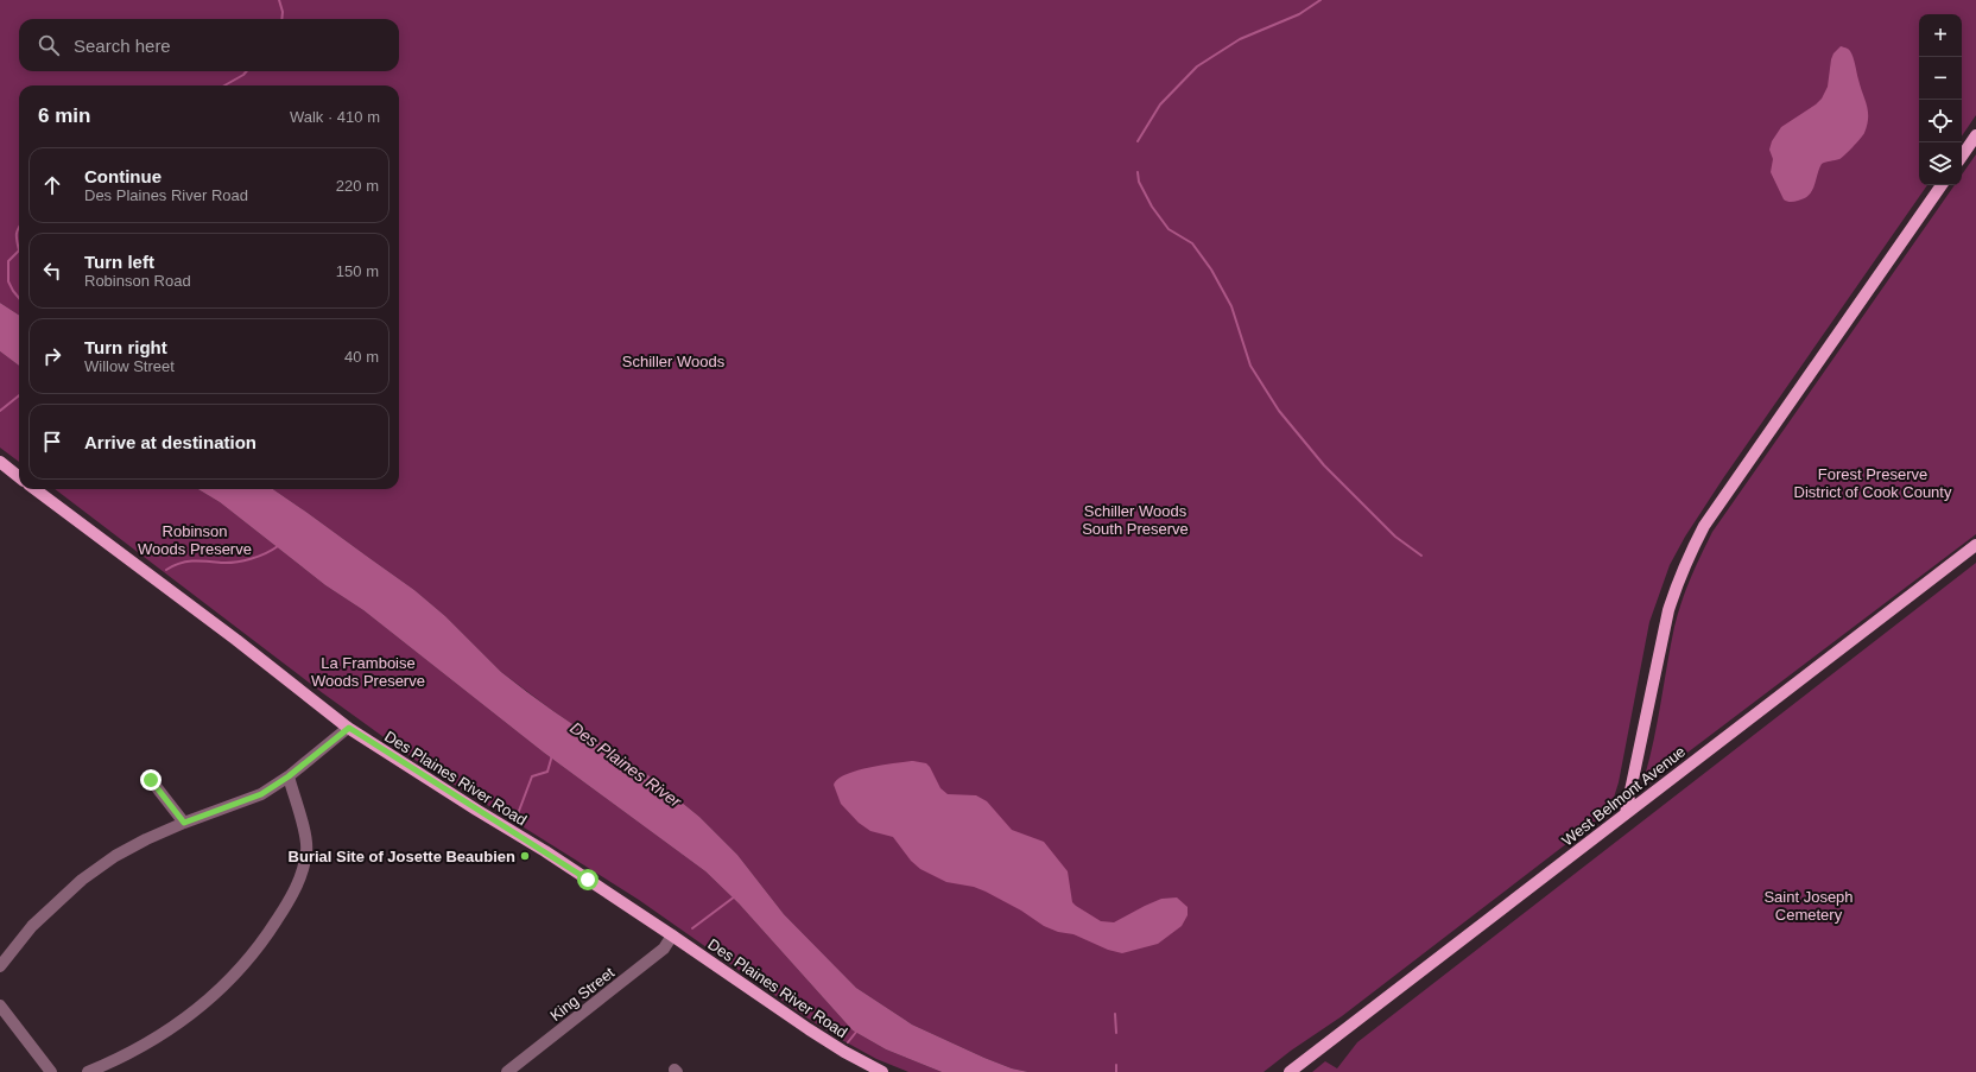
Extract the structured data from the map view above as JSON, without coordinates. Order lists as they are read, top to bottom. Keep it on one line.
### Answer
{"streets":{"main road":["Des Plaines River Road","West Belmont Avenue"],"street":["King Street"]},"crossings":[["Des Plaines River Road","King Street"]],"water":["Des Plaines River"],"parks":["Schiller Woods","Forest Preserve District of Cook County","Schiller Woods South Preserve","Robinson Woods Preserve","La Framboise Woods Preserve","Saint Joseph Cemetery"],"places":["Burial Site of Josette Beaubien"],"page":{"map_buttons":["+","−"],"search":"Search here","heading":["6 min","Walk · 410 m"],"list":[["Continue","Des Plaines River Road","220 m"],["Turn left","Robinson Road","150 m"],["Turn right","Willow Street","40 m"],"Arrive at destination"]}}
